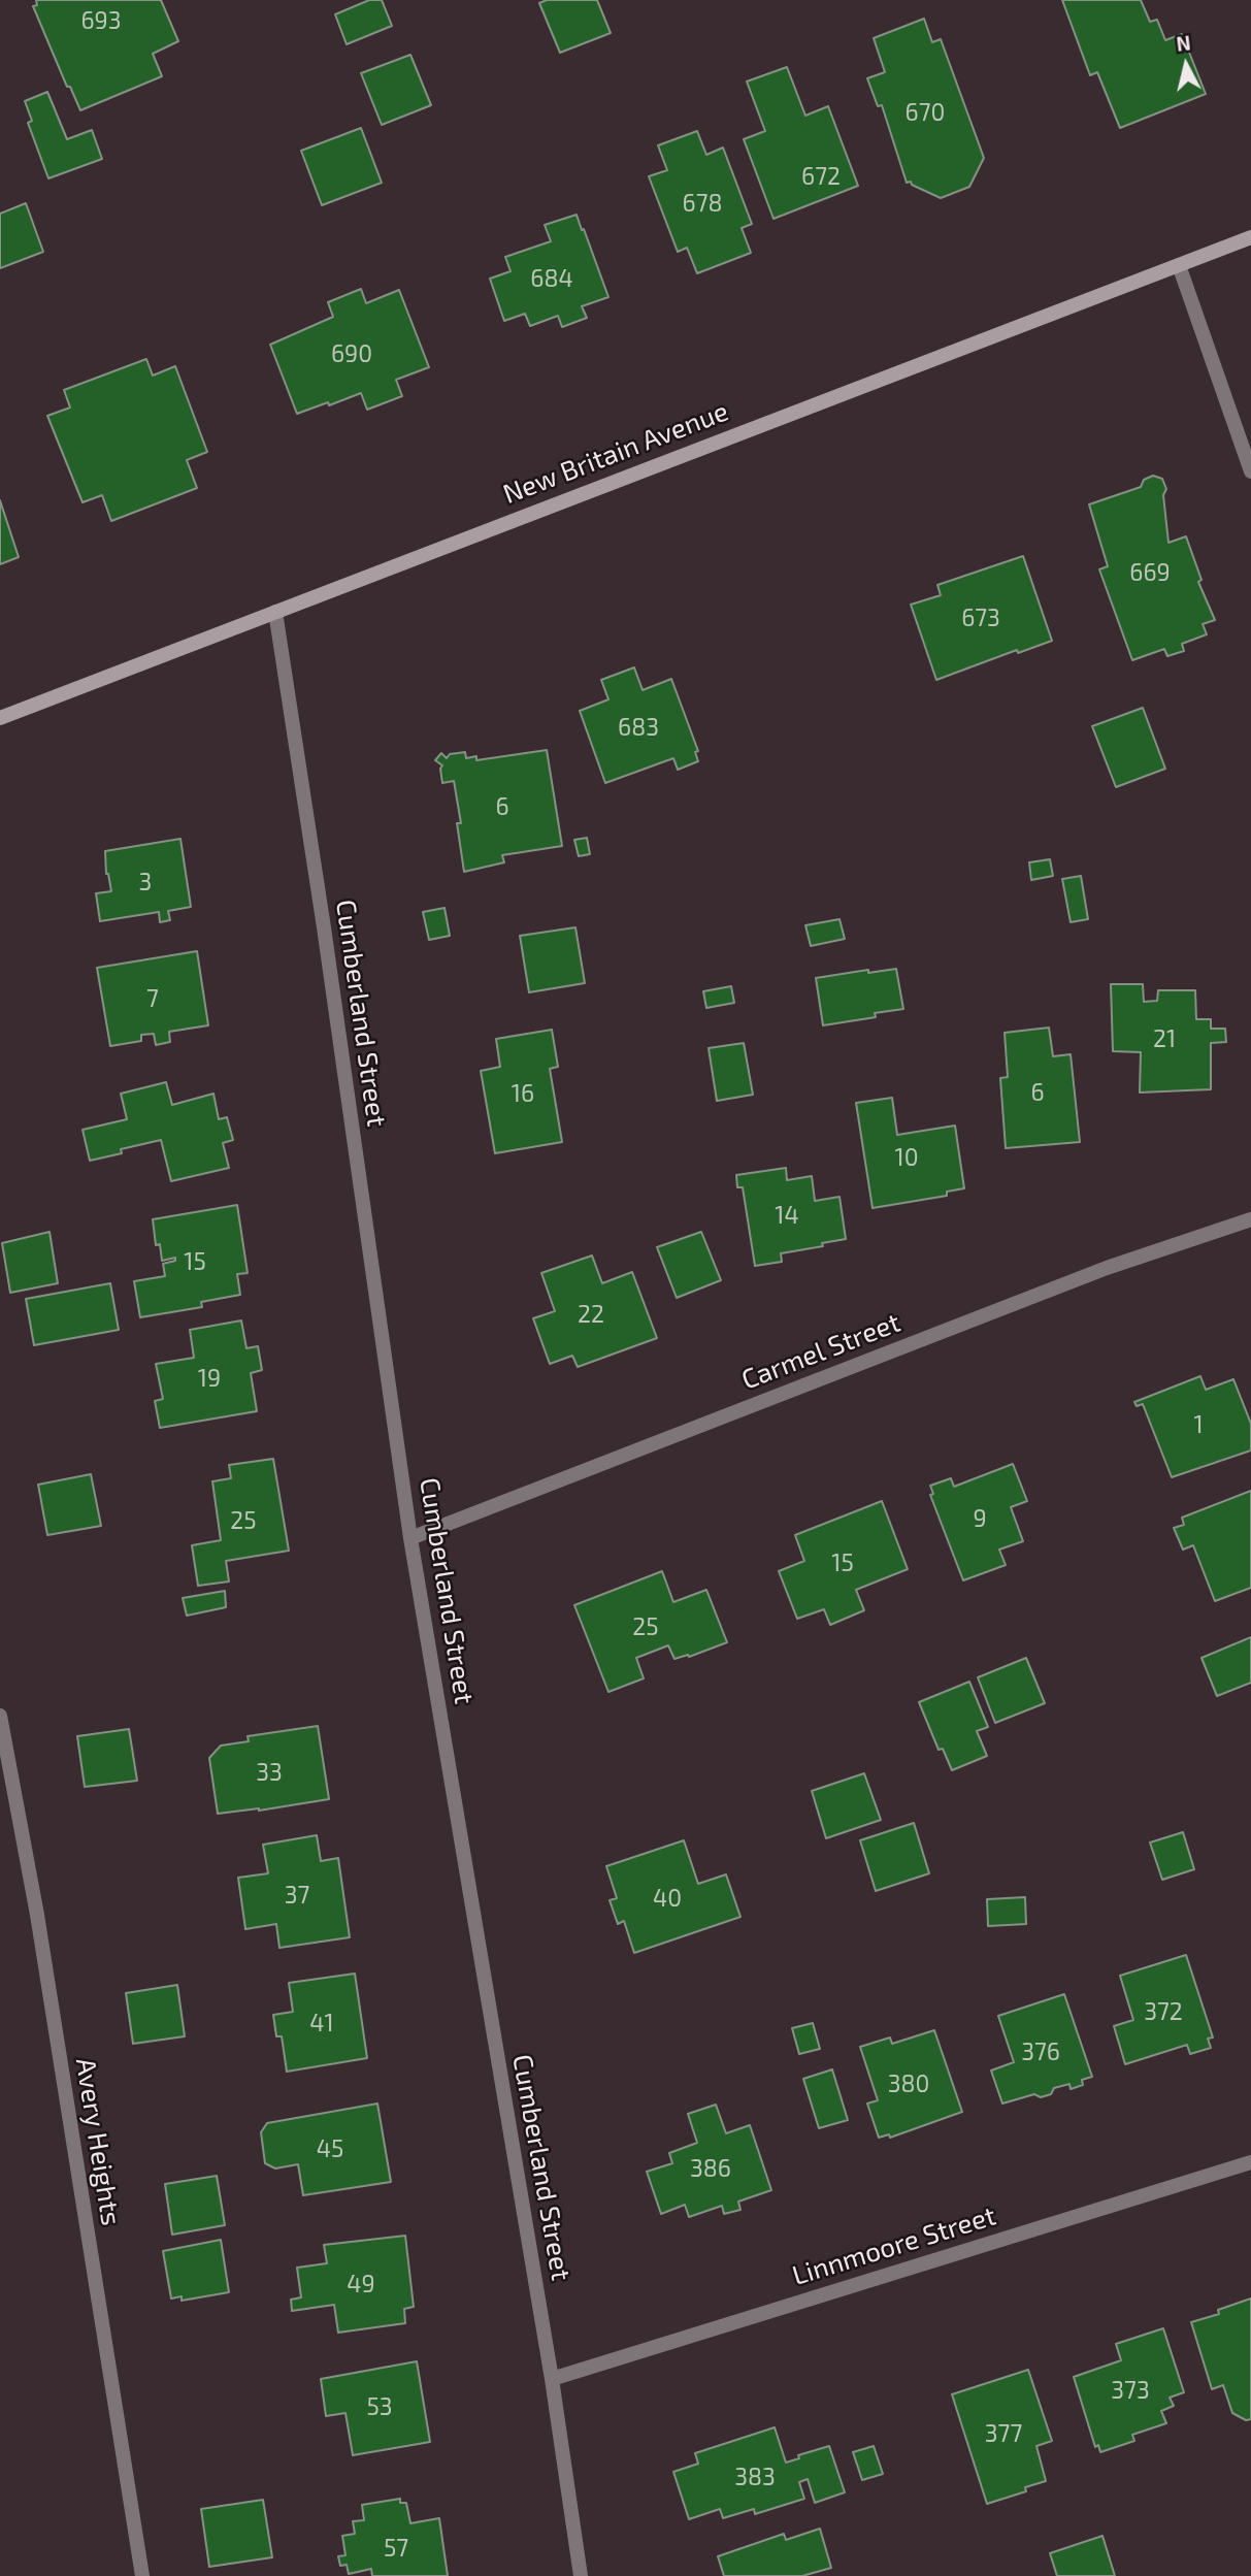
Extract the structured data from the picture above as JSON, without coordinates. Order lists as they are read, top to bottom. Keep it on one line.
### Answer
{"streets":{"main road":["New Britain Avenue"],"street":["Cumberland Street","Carmel Street","Avery Heights","Linnmoore Street"]},"crossings":[["New Britain Avenue","Cumberland Street"],["Cumberland Street","Carmel Street"],["Cumberland Street","Linnmoore Street"]],"house_numbers":["693","670","672","678","684","690","669","673","683","6","3","7","21","6","16","10","14","15","22","19","1","9","25","15","25","33","37","40","372","41","376","380","45","386","49","373","53","377","383","57"],"north":"top"}
